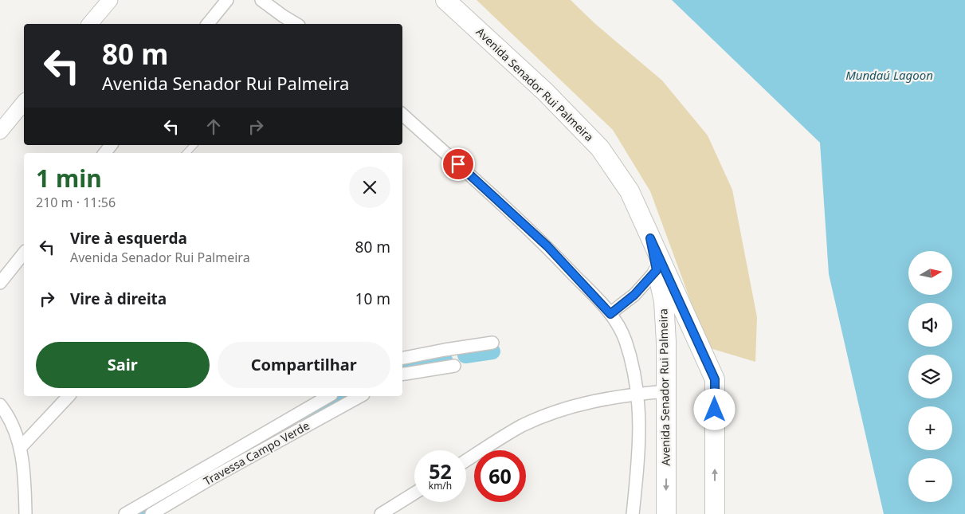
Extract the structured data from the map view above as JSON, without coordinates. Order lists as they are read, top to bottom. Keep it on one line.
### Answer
{"streets":{"main road":["Avenida Senador Rui Palmeira"],"street":["Travessa Campo Verde"]},"water":["Mundaú Lagoon"],"north":"right","page":{"turn":["80 m","Avenida Senador Rui Palmeira"],"heading":["1 min","210 m · 11:56"],"list":[{"name":"Vire à esquerda","note":"Avenida Senador Rui Palmeira","value":"80 m"},{"name":"Vire à direita","value":"10 m"}],"map_buttons":["+","−"],"buttons":["Sair","Compartilhar"],"speed":"52 km/h","limit":"60"}}
